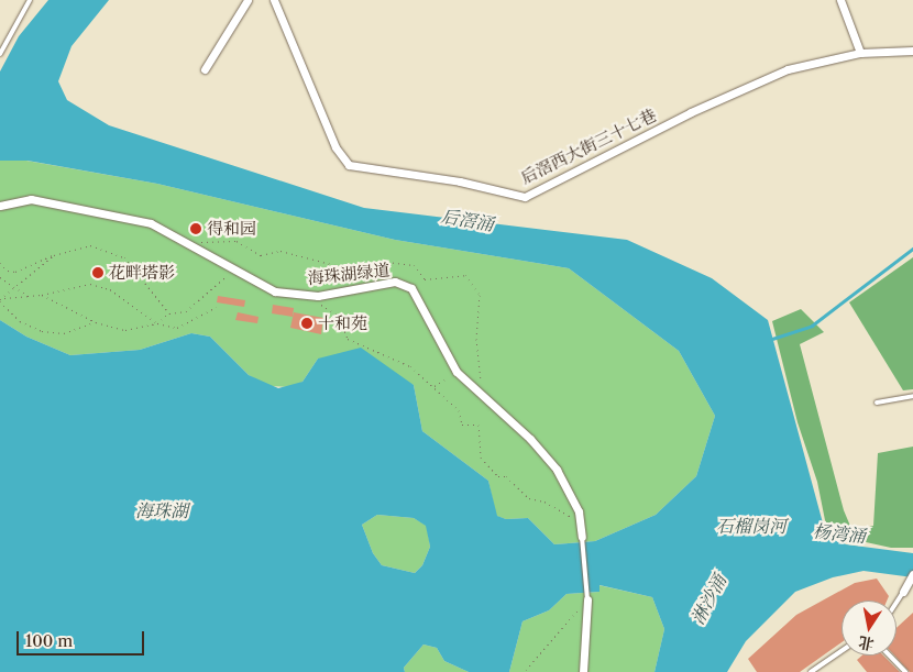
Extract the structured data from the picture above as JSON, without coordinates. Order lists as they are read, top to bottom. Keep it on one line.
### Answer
{"streets":{"street":["后滘西大街三十七巷","海珠湖绿道"]},"water":["后滘涌","海珠湖","石榴岗河","杨湾涌","淋沙涌"],"places":["得和园","花畔塔影","十和苑"],"scale_bar":"100 m","north":"bottom"}
